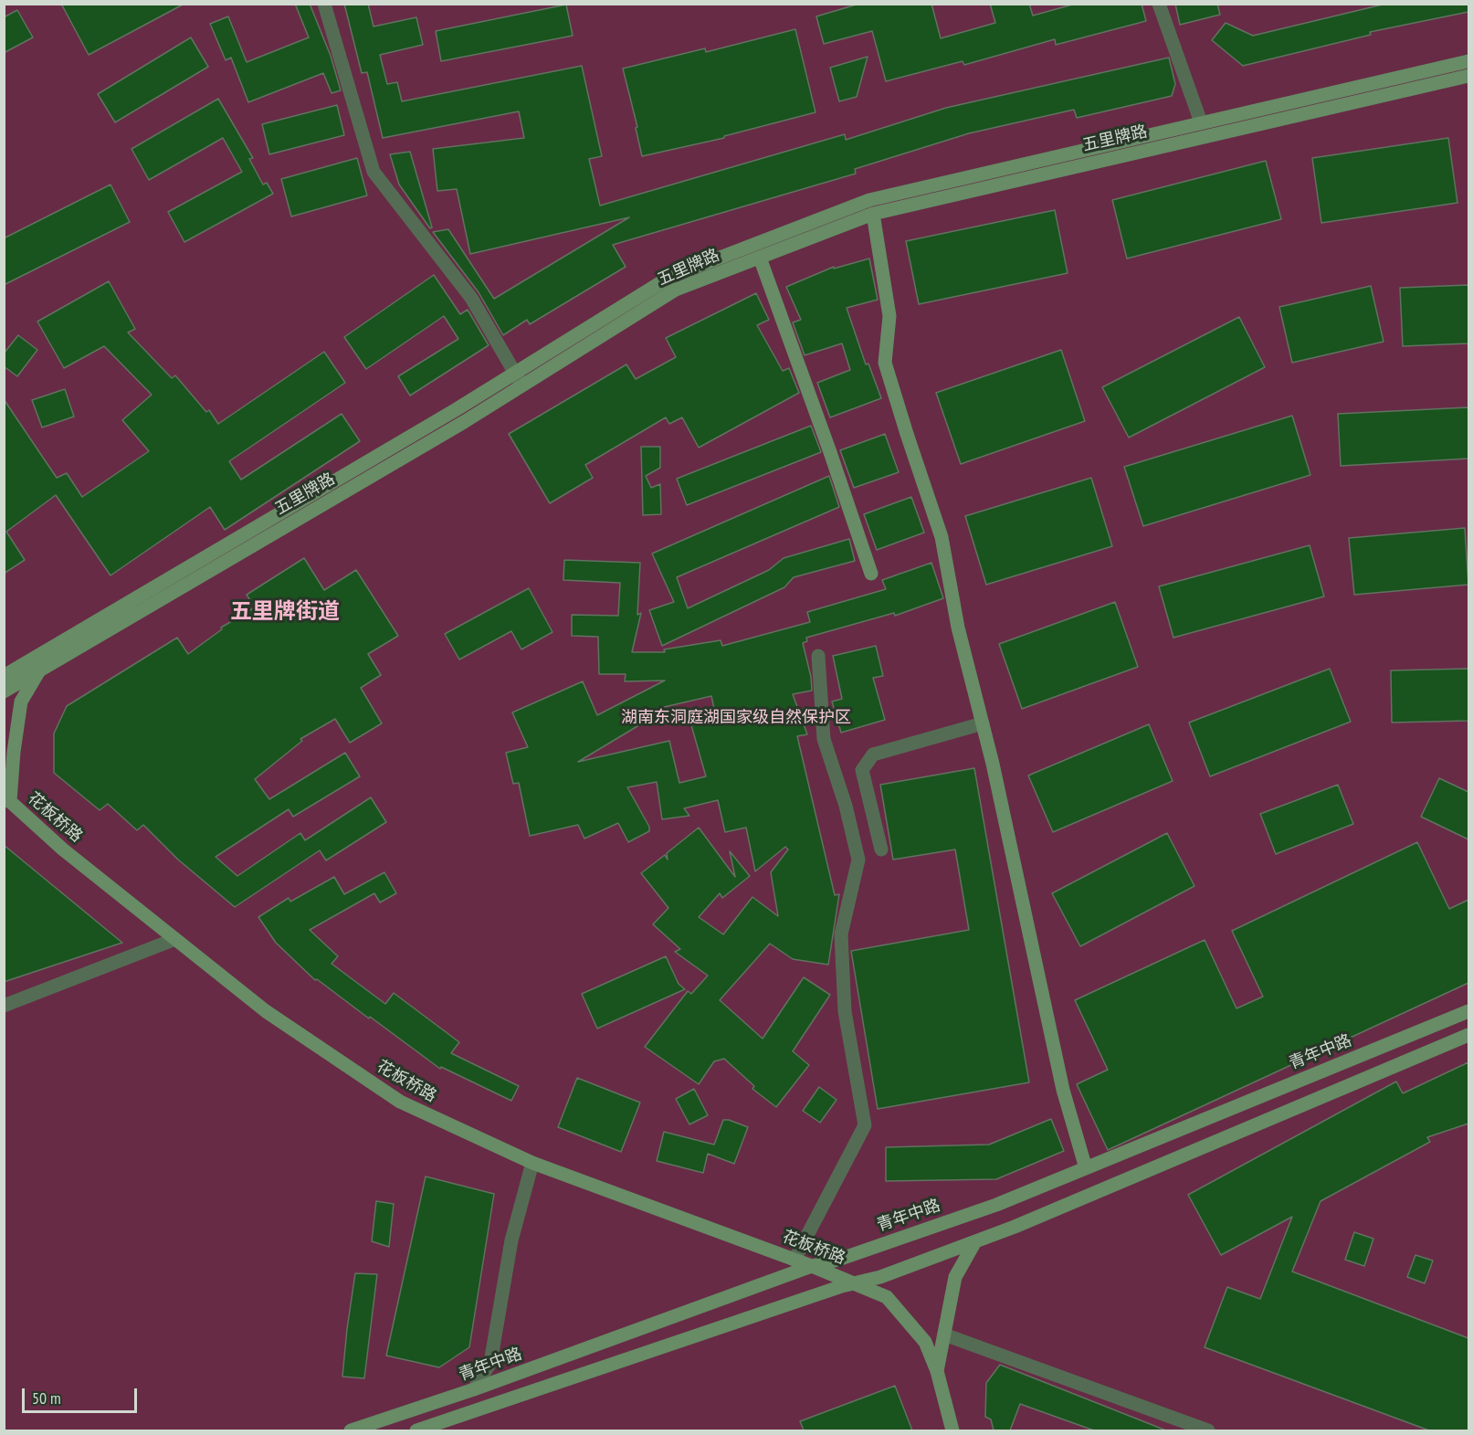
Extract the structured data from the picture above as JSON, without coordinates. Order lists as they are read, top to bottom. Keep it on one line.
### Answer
{"streets":{"main road":["五里牌路","花板桥路","青年中路"]},"crossings":[["花板桥路","青年中路"]],"districts":["五里牌街道"],"parks":["湖南东洞庭湖国家级自然保护区"],"scale_bar":"50 m"}
